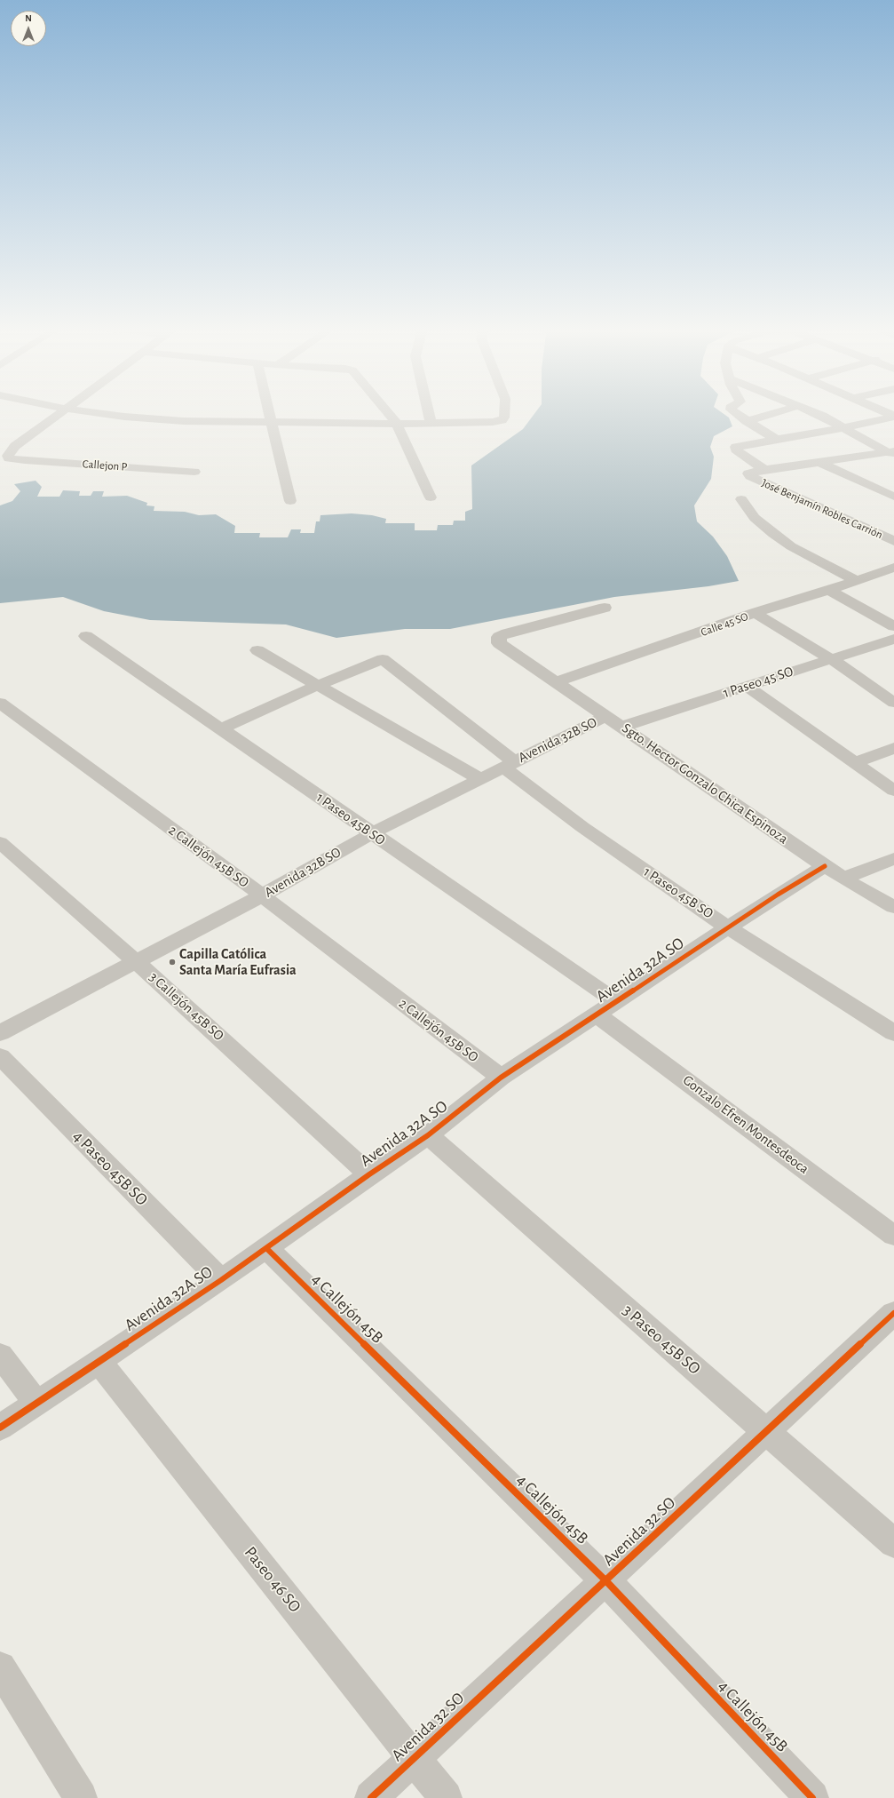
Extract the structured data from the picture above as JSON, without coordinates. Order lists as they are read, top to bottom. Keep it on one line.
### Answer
{"streets":{"street":["Callejon P","José Benjamín Robles Carrión","Calle 45 SO","1 Paseo 45 SO","Avenida 32B SO","Sgto. Hector Gonzalo Chica Espinoza","1 Paseo 45B SO","2 Callejón 45B SO","Avenida 32A SO","3 Callejón 45B SO","Gonzalo Efren Montesdeoca","4 Paseo 45B SO","4 Callejón 45B","3 Paseo 45B SO","Avenida 32 SO","Paseo 46 SO"]},"crossings":[["Calle 45 SO","Sgto. Hector Gonzalo Chica Espinoza"],["1 Paseo 45 SO","Sgto. Hector Gonzalo Chica Espinoza"],["Avenida 32B SO","Sgto. Hector Gonzalo Chica Espinoza"],["Avenida 32B SO","1 Paseo 45B SO"],["Avenida 32B SO","2 Callejón 45B SO"],["Avenida 32B SO","3 Callejón 45B SO"],["Sgto. Hector Gonzalo Chica Espinoza","Avenida 32A SO"],["1 Paseo 45B SO","Avenida 32A SO"],["2 Callejón 45B SO","Avenida 32A SO"],["Avenida 32A SO","3 Callejón 45B SO"],["Avenida 32A SO","Gonzalo Efren Montesdeoca"],["Avenida 32A SO","4 Paseo 45B SO"],["Avenida 32A SO","4 Callejón 45B"],["Avenida 32A SO","3 Paseo 45B SO"],["Avenida 32A SO","Paseo 46 SO"],["4 Callejón 45B","Avenida 32 SO"],["3 Paseo 45B SO","Avenida 32 SO"],["Avenida 32 SO","Paseo 46 SO"]],"places":["Capilla Católica Santa María Eufrasia"],"north":"top"}
